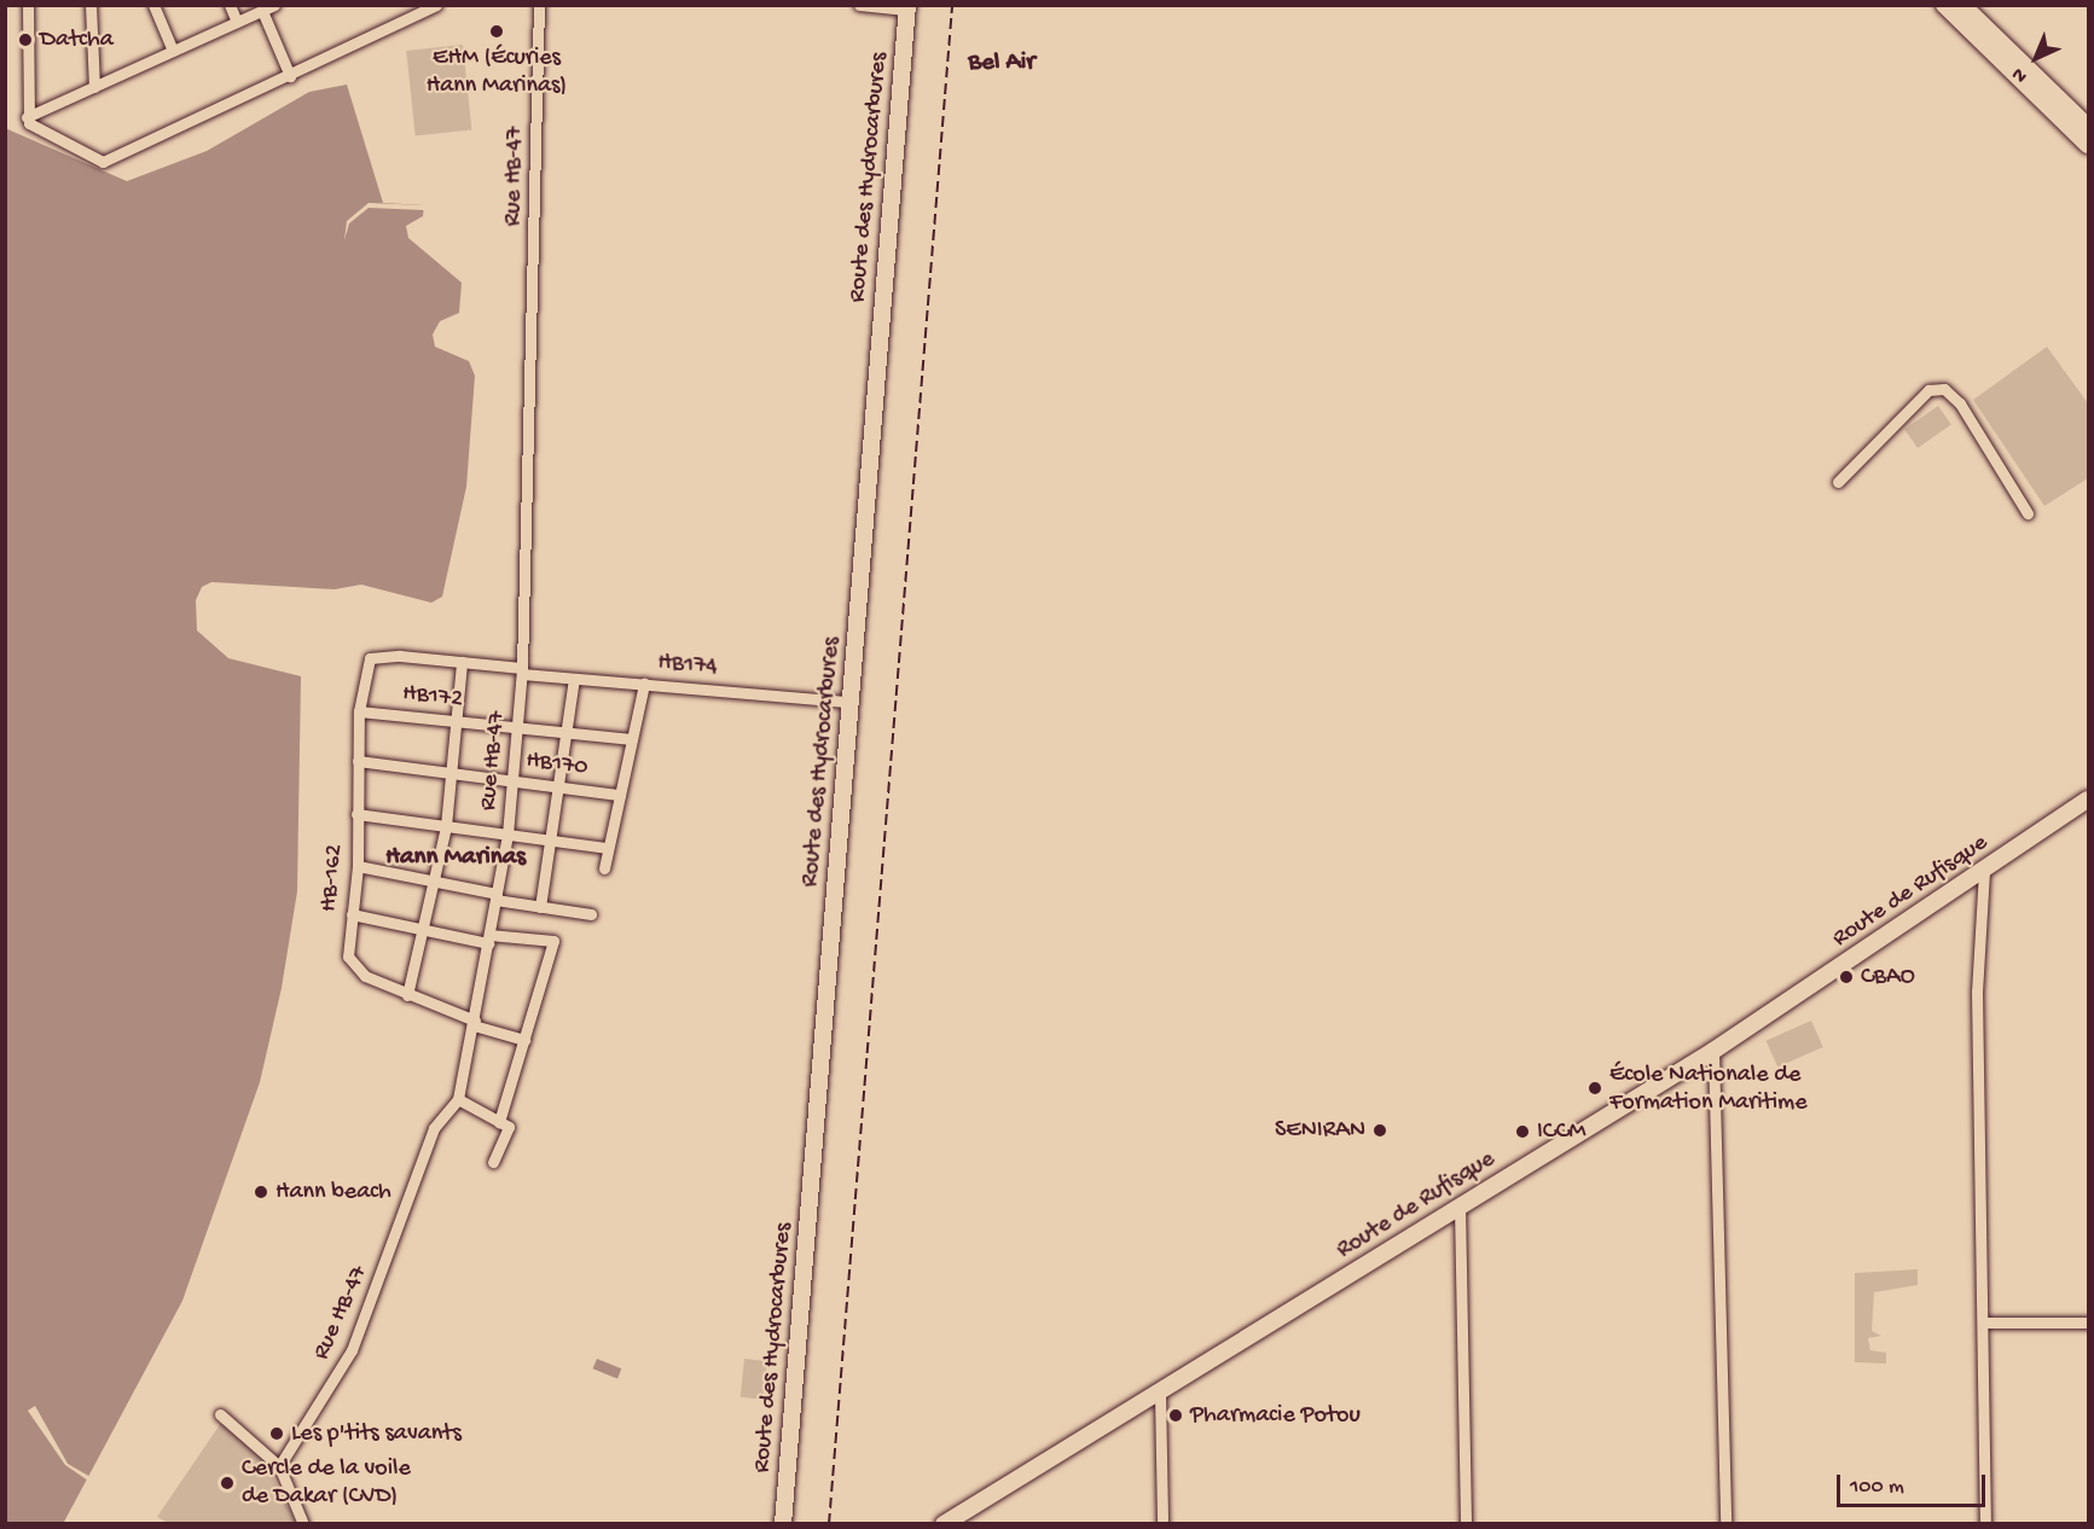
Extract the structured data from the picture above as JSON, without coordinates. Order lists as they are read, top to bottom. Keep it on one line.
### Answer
{"streets":{"street":["Rue HB-47","Route des Hydrocarbures","HB174","HB172","HB170","HB-162","Route de Rufisque"]},"crossings":[["Rue HB-47","HB174"],["Rue HB-47","HB172"],["Rue HB-47","HB170"],["Rue HB-47","HB-162"],["Route des Hydrocarbures","HB174"],["HB174","HB-162"],["HB172","HB-162"],["HB170","HB-162"]],"districts":["Bel Air","Hann Marinas"],"places":["EHM (Écuries Hann Marinas)","Datcha","CBAO","École Nationale de Formation Maritime","SENIRAN","ICCM","Hann beach","Pharmacie Potou","Les p'tits savants","Cercle de la voile de Dakar (CVD)"],"scale_bar":"100 m","north":"bottom left"}
